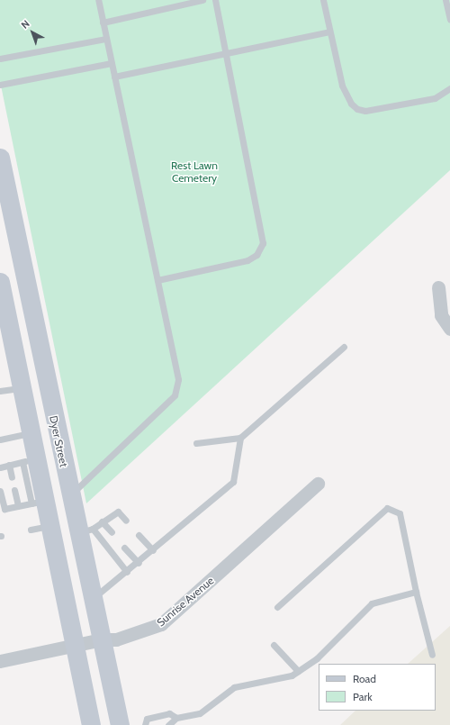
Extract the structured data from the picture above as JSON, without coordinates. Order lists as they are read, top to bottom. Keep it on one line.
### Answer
{"streets":{"main road":["Dyer Street"],"street":["Sunrise Avenue"]},"crossings":[["Dyer Street","Sunrise Avenue"]],"parks":["Rest Lawn Cemetery"],"legend":["Road","Park"],"north":"top left"}
